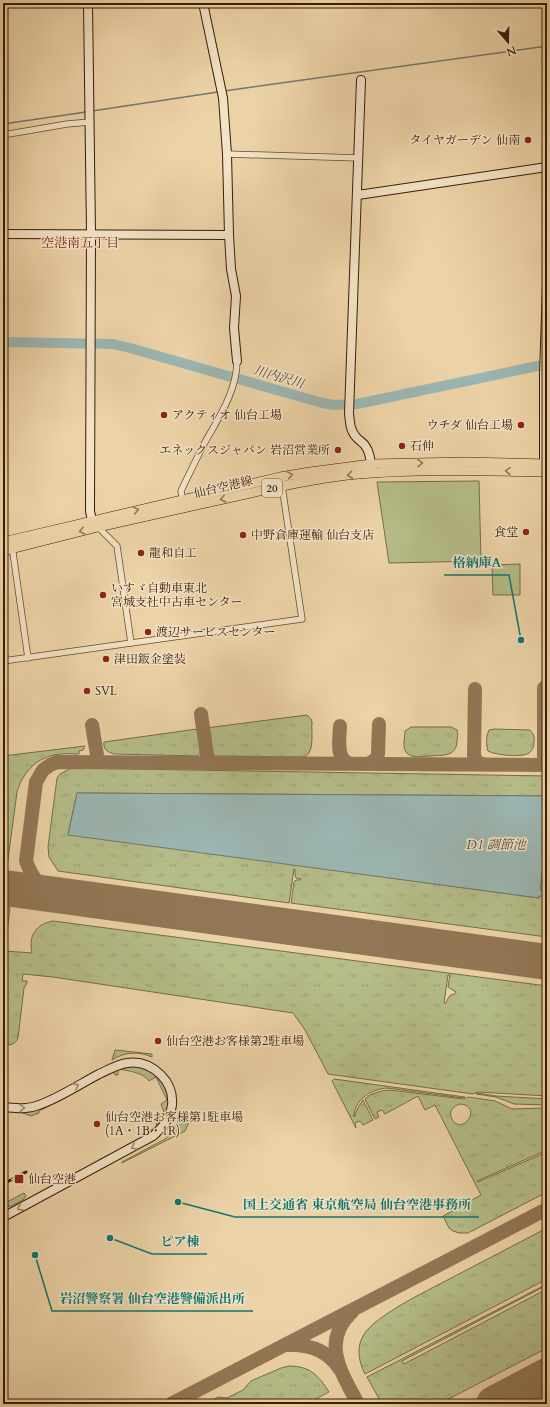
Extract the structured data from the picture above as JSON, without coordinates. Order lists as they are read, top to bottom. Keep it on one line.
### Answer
{"streets":{"main road":["仙台空港線","20"]},"districts":["空港南五丁目"],"water":["川内沢川","D1 調節池"],"places":{"other":["タイヤガーデン 仙南","アクティオ 仙台工場","ウチダ 仙台工場","石伸","エネックスジャパン 岩沼営業所","食堂","中野倉庫運輸 仙台支店","龍和自工","いすゞ自動車東北 宮城支社中古車センター","渡辺サービスセンター","格納庫A","津田鈑金塗装","SVL","仙台空港お客様第2駐車場","仙台空港お客様第1駐車場 (1A・1B・1R)","国土交通省 東京航空局 仙台空港事務所","ピア棟","岩沼警察署 仙台空港警備派出所"],"transit":["仙台空港"]},"north":"bottom"}
